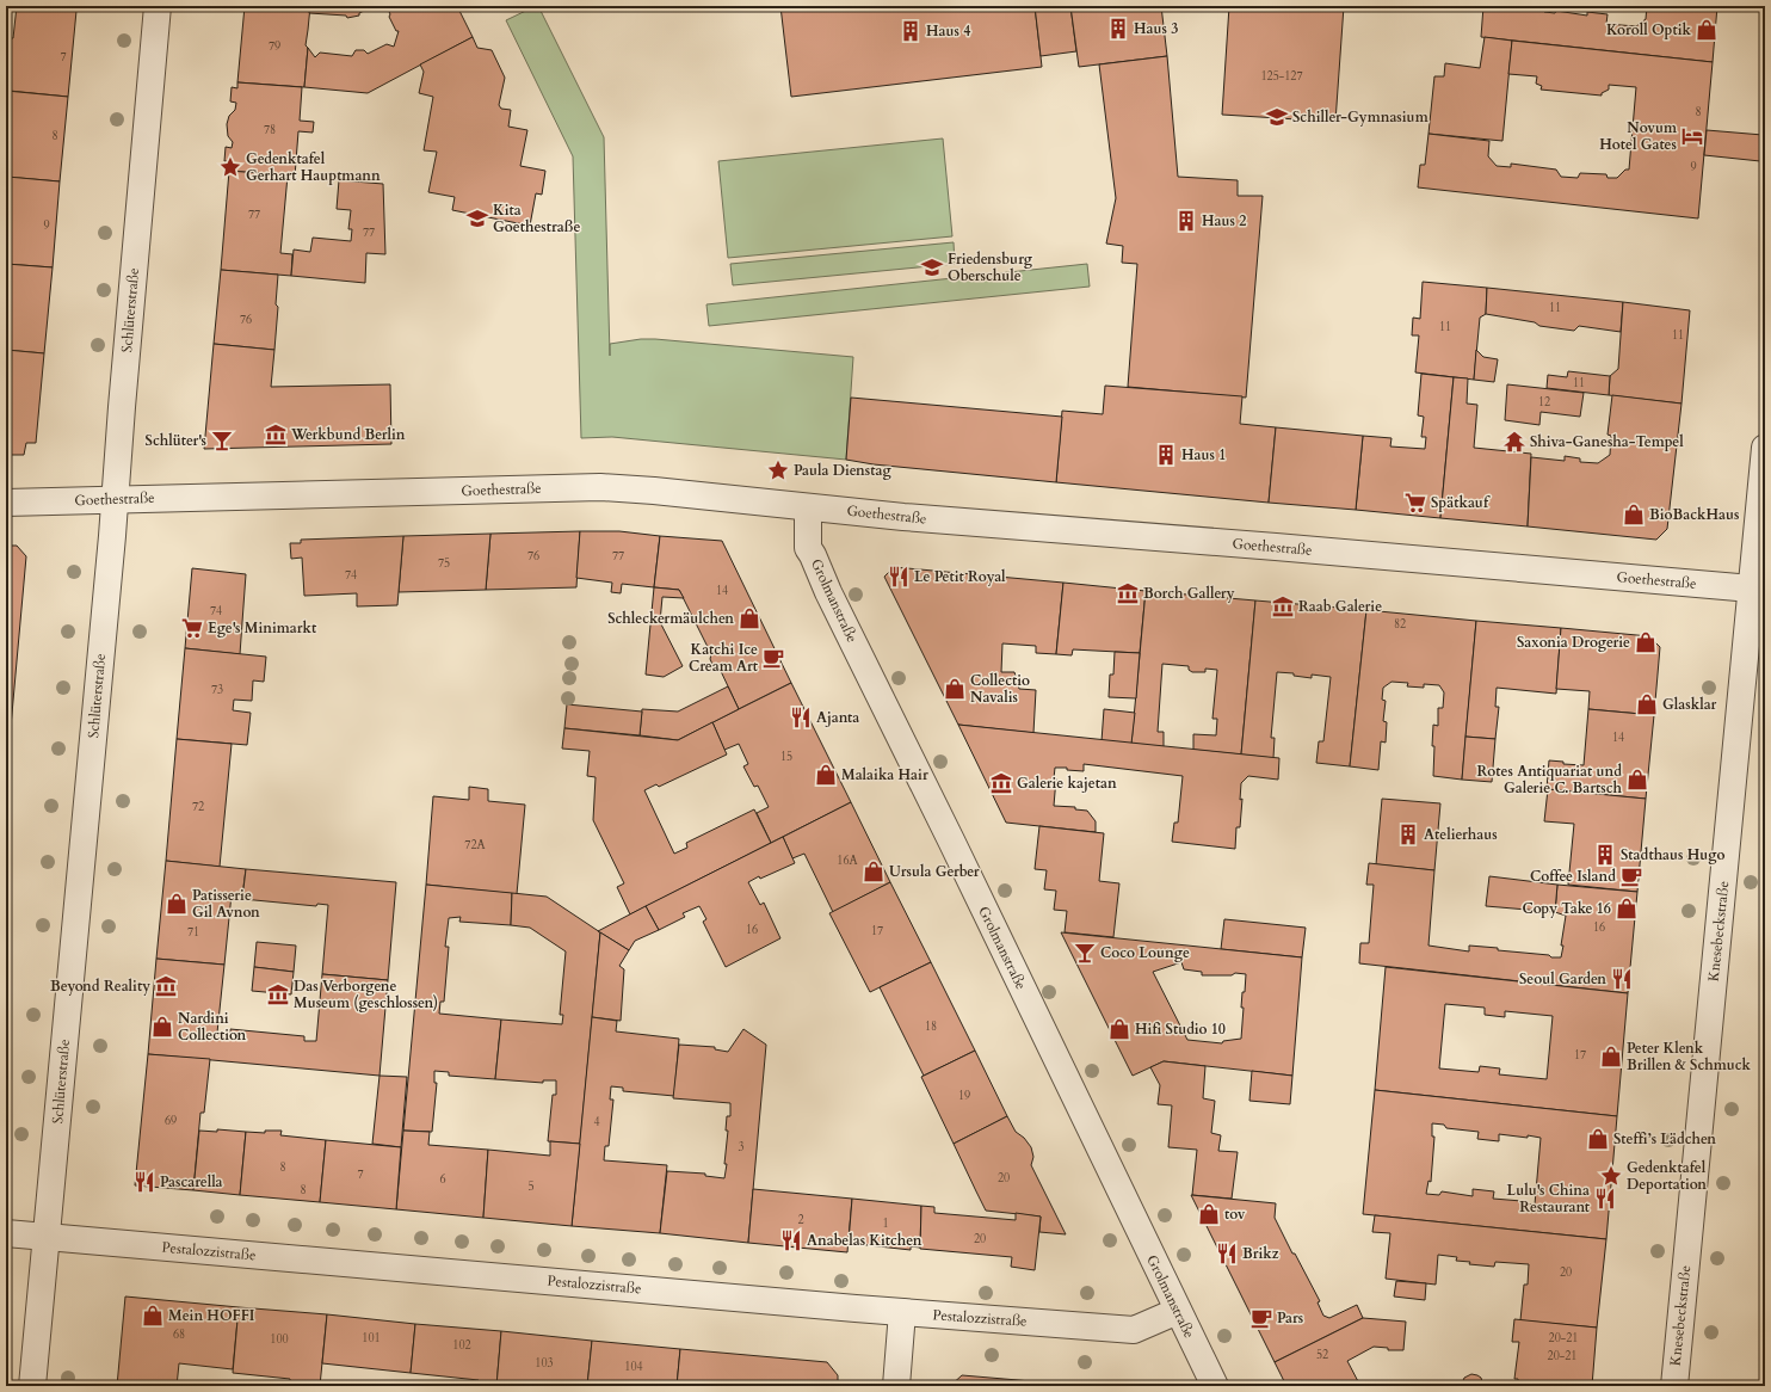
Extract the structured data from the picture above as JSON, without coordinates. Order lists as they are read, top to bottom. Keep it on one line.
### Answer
{"streets":{"street":["Schlüterstraße","Goethestraße","Grolmanstraße","Knesebeckstraße","Pestalozzistraße"]},"crossings":[["Schlüterstraße","Goethestraße"],["Schlüterstraße","Pestalozzistraße"],["Goethestraße","Grolmanstraße"],["Goethestraße","Knesebeckstraße"],["Grolmanstraße","Pestalozzistraße"]],"places":{"building":["Haus 3","Haus 4","Haus 2","Haus 1","Atelierhaus","Stadthaus Hugo"],"shop":["Koroll Optik","BioBackHaus","Schleckermäulchen","Saxonia Drogerie","Collectio Navalis","Glasklar","Malaika Hair","Rotes Antiquariat und Galerie C. Bartsch","Ursula Gerber","Patisserie Gil Avnon","Copy Take 16","Nardini Collection","Hifi Studio 10","Peter Klenk Brillen & Schmuck","Steffi’s Lädchen","tov","Mein HOFFI"],"school or university":["Schiller-Gymnasium","Kita Goethestraße","Friedensburg Oberschule"],"hotel":["Novum Hotel Gates"],"place":["Gedenktafel Gerhart Hauptmann","Paula Dienstag","Gedenktafel Deportation"],"museum":["Werkbund Berlin","Borch Gallery","Raab Galerie","Galerie kajetan","Beyond Reality","Das Verborgene Museum (geschlossen)"],"bar":["Schlüter's","Coco Lounge"],"temple":["Shiva-Ganesha-Tempel"],"supermarket":["Spätkauf","Ege's Minimarkt"],"restaurant":["Le Petit Royal","Ajanta","Seoul Garden","Pascarella","Lulu's China Restaurant","Anabelas Kitchen","Brikz"],"cafe":["Katchi Ice Cream Art","Coffee Island","Pars"]},"house_numbers":["79","7","125-127","8","78","8","9","77","9","77","11","76","11","11","11","12","76","77","75","74","14","74","82","73","14","15","72","72A","16A","16","16","17","71","18","17","19","69","4","3","8","7","20","6","5","8","2","1","20","20","68","101","20-21","100","102","52","20-21","103","104"]}
